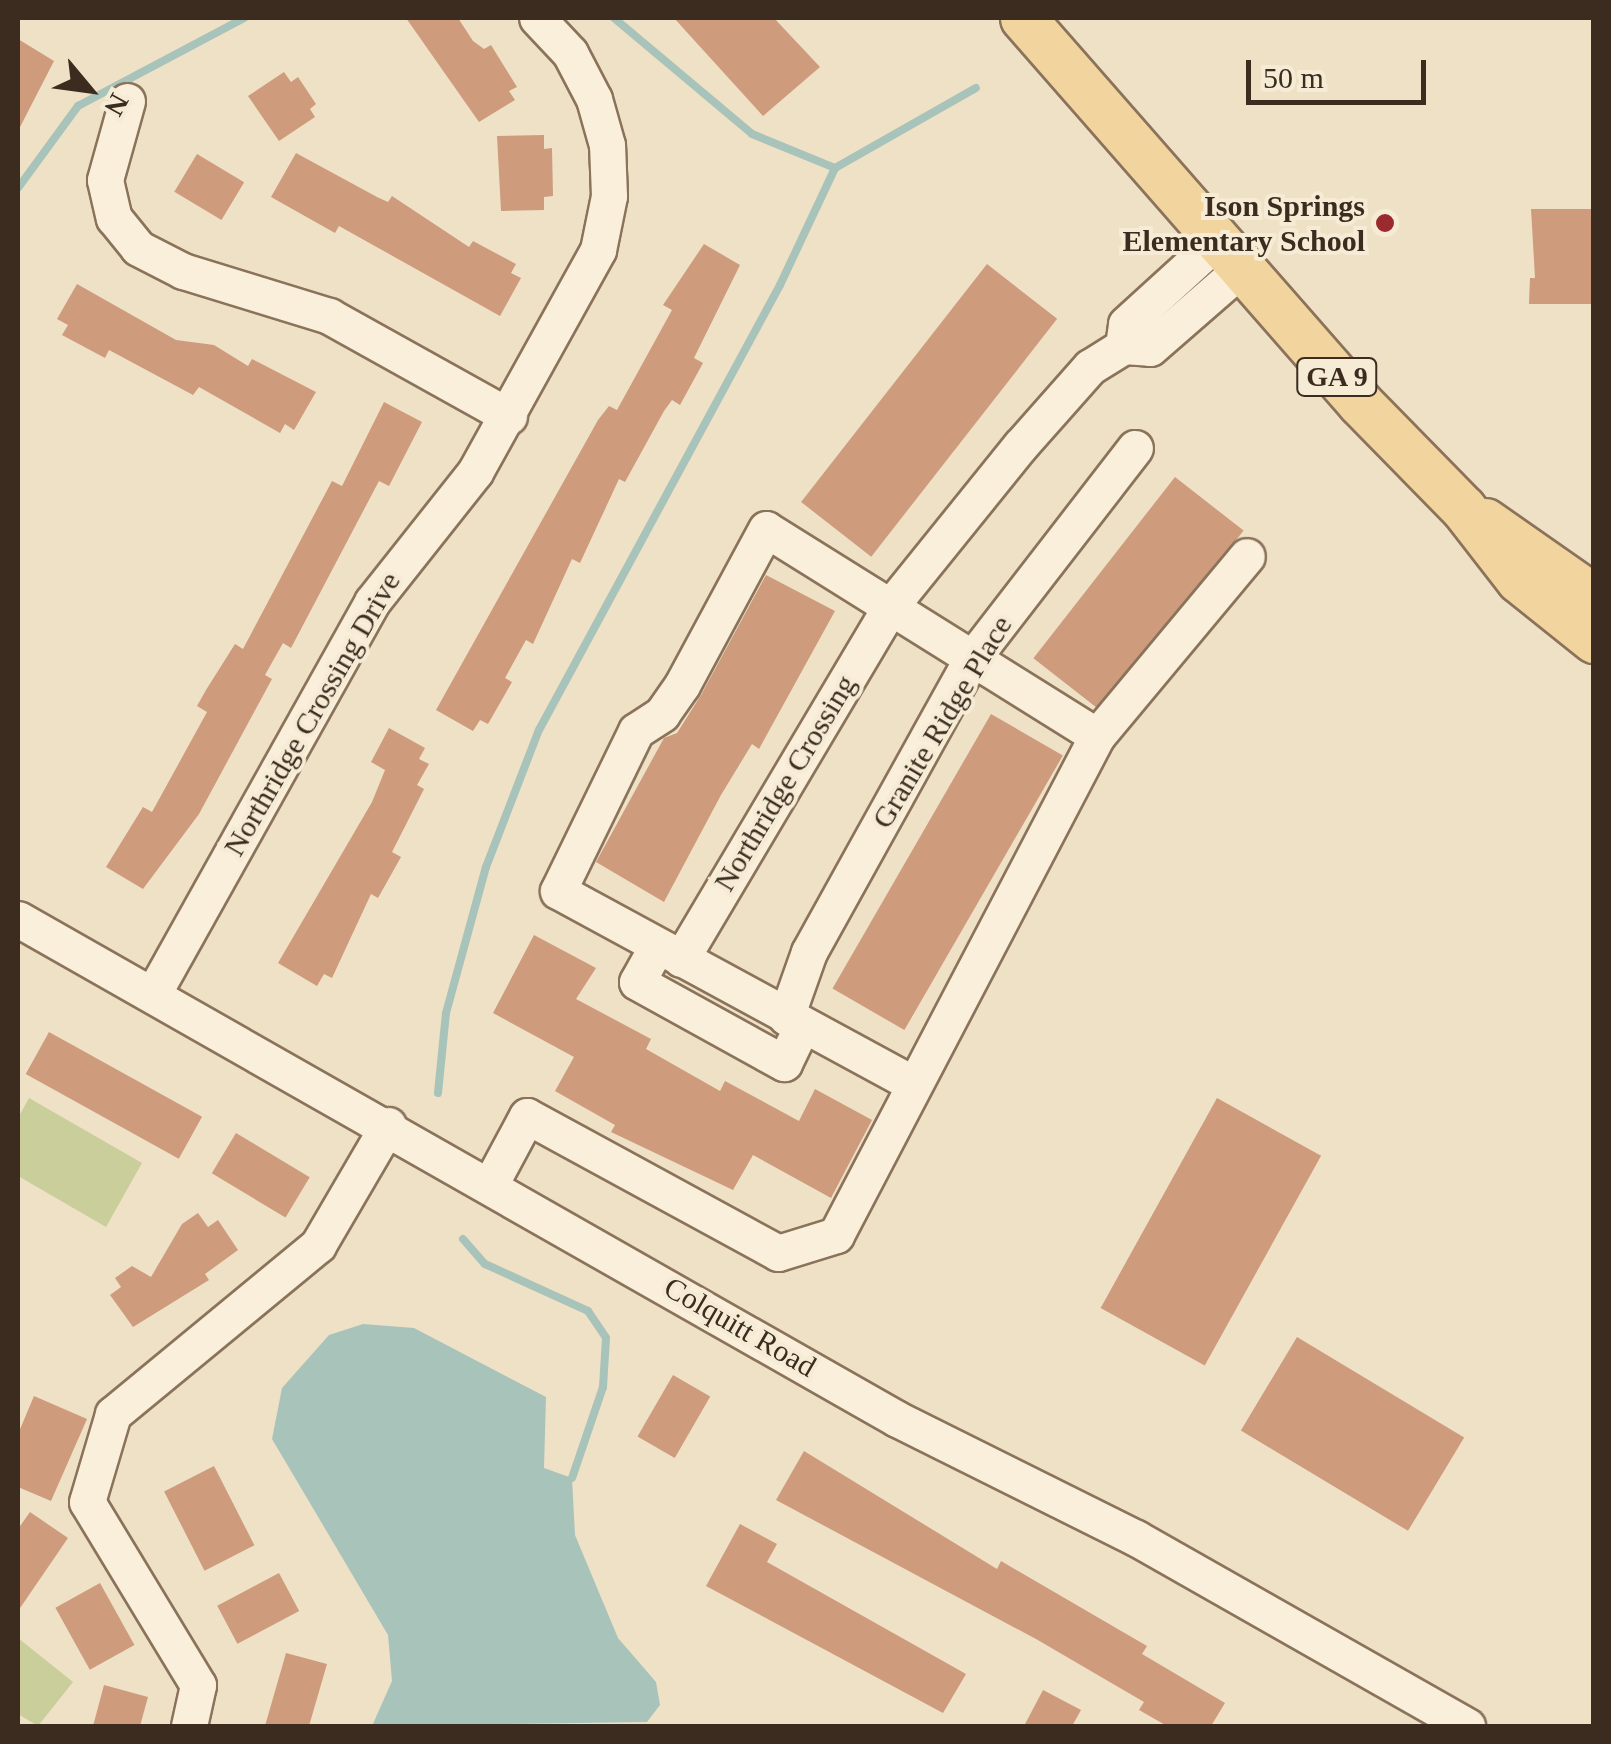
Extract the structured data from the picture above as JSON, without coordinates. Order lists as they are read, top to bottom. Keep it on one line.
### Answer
{"streets":{"main road":["GA 9"],"street":["Northridge Crossing Drive","Granite Ridge Place","Northridge Crossing","Colquitt Road"]},"crossings":[["GA 9","Northridge Crossing"],["Northridge Crossing Drive","Colquitt Road"],["Granite Ridge Place","Northridge Crossing"]],"places":["Ison Springs Elementary School"],"scale_bar":"50 m","north":"bottom right"}
